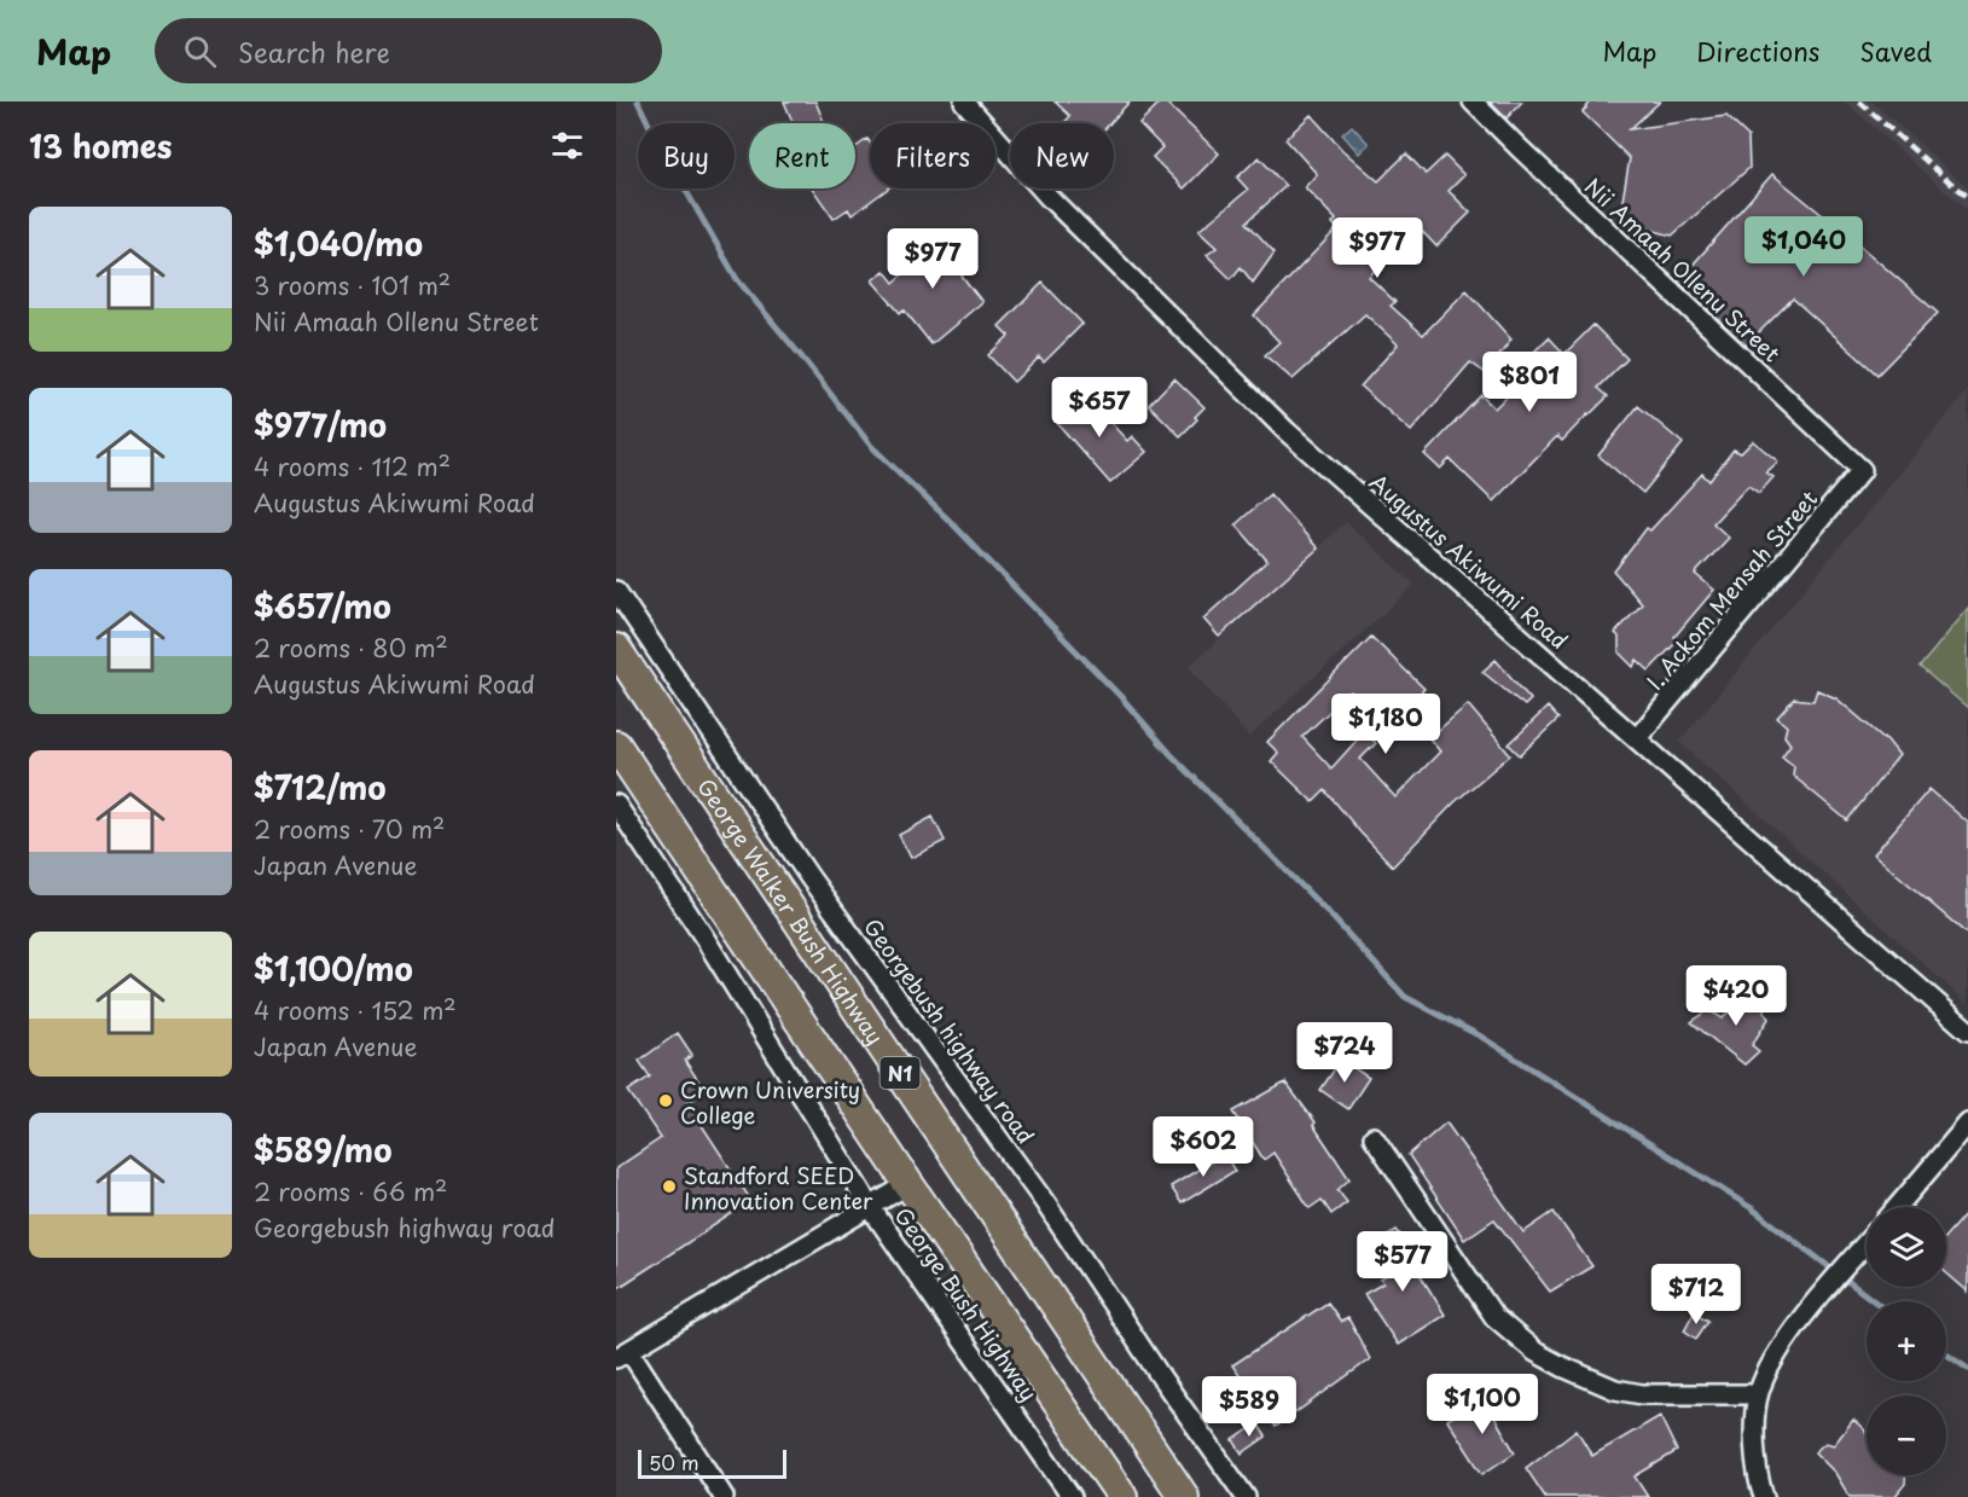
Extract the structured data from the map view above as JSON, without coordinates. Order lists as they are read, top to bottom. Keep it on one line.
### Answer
{"streets":{"highway":["George Walker Bush Highway","N1"],"street":["Nii Amaah Ollenu Street","Augustus Akiwumi Road","I. Ackom Mensah Street","Georgebush highway road","George Bush Highway"]},"crossings":[["Nii Amaah Ollenu Street","I. Ackom Mensah Street"],["Augustus Akiwumi Road","I. Ackom Mensah Street"]],"places":["Crown University College","Standford SEED Innovation Center"],"scale_bar":"50 m","page":{"header":"Map","search":"Search here","nav":["Map","Directions","Saved"],"heading":"13 homes","chip":["Buy","Rent","Filters","New"],"list":[{"name":"$1,040/mo","note":"3 rooms · 101 m² · Nii Amaah Ollenu Street"},{"name":"$977/mo","note":"4 rooms · 112 m² · Augustus Akiwumi Road"},{"name":"$657/mo","note":"2 rooms · 80 m² · Augustus Akiwumi Road"},{"name":"$712/mo","note":"2 rooms · 70 m² · Japan Avenue"},{"name":"$1,100/mo","note":"4 rooms · 152 m² · Japan Avenue"},{"name":"$589/mo","note":"2 rooms · 66 m² · Georgebush highway road"}],"price":["$1,040","$977","$977","$801","$657","$1,180","$420","$724","$602","$577","$712","$1,100","$589"],"map_buttons":["+","−"],"scale":"50 m"}}
